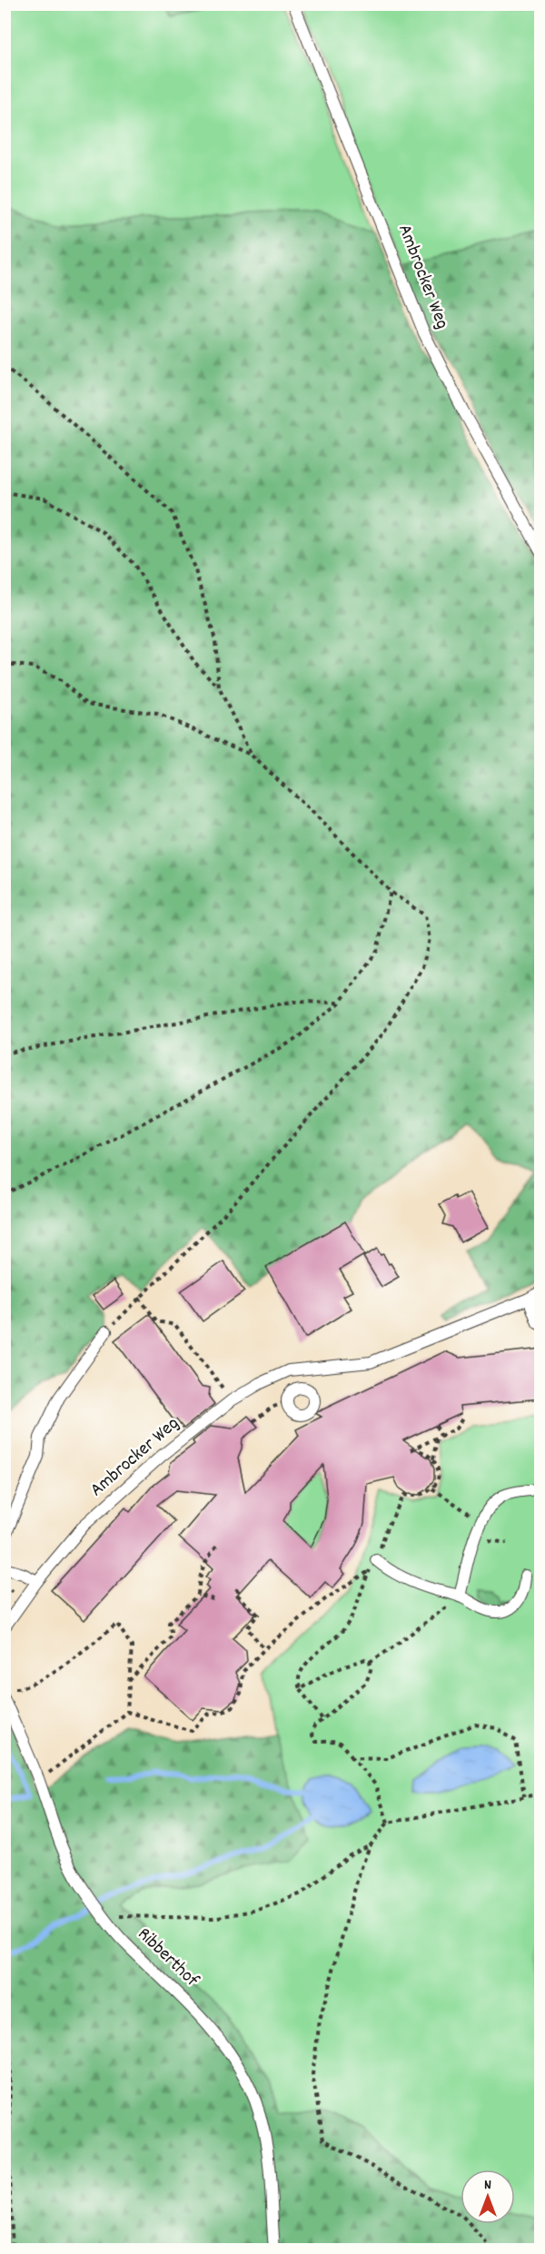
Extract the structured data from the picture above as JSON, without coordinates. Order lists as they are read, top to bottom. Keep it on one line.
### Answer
{"streets":{"lane":["Ambrocker Weg","Ribberthof"]},"north":"top"}
